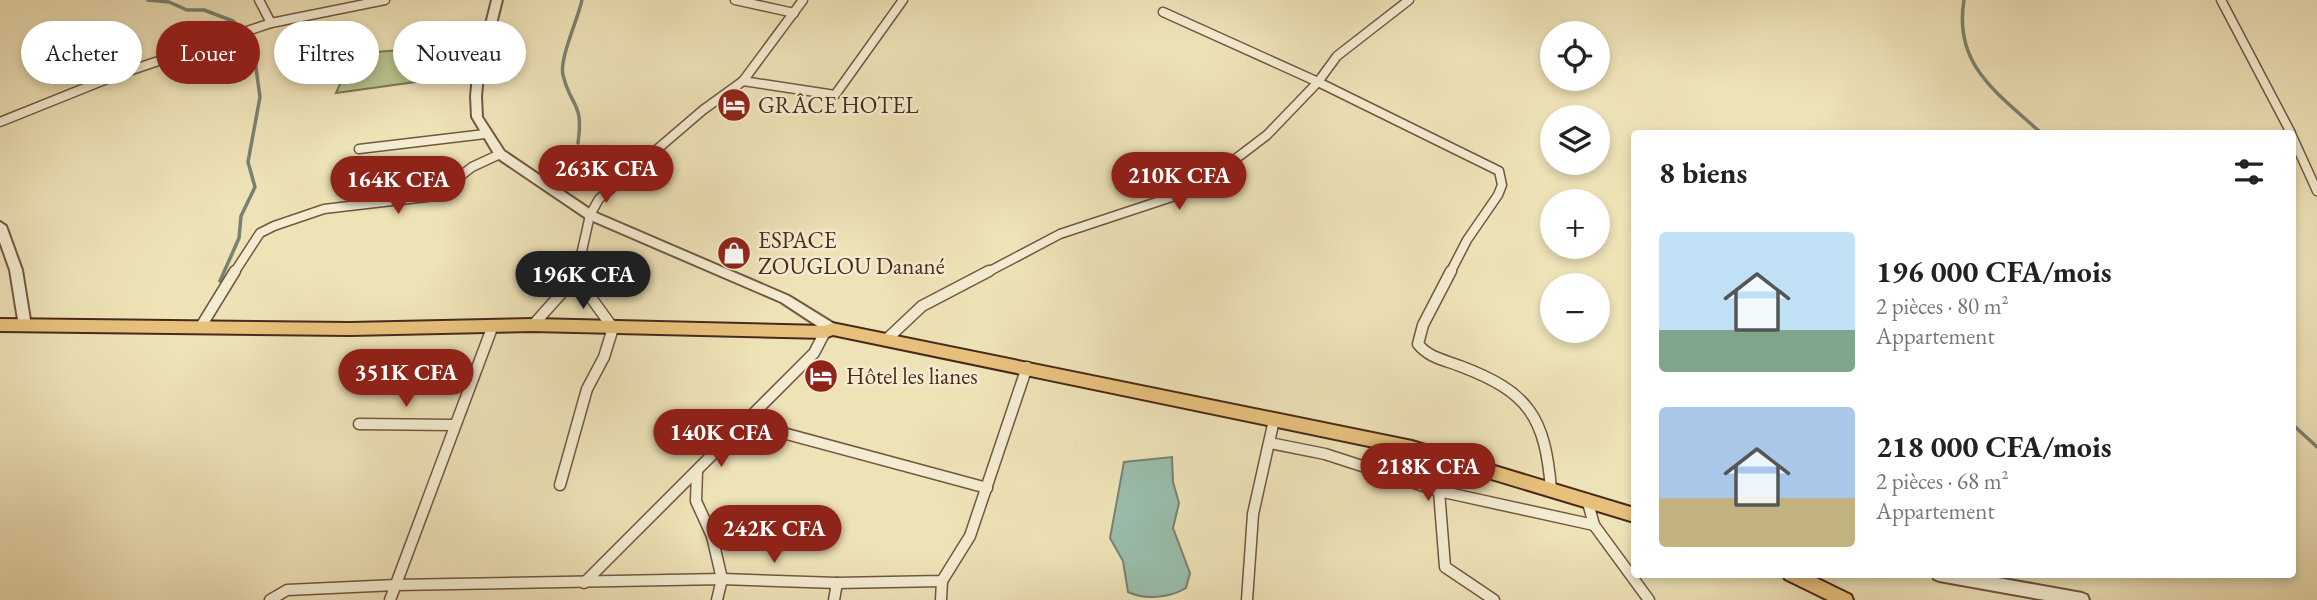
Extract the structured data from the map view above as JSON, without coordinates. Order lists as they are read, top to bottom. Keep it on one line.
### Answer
{"places":{"hotel":["GRÂCE HOTEL","Hôtel les lianes"],"shop":["ESPACE ZOUGLOU Danané"]},"page":{"map_buttons":["+","−"],"chip":["Acheter","Louer","Filtres","Nouveau"],"heading":"8 biens","price":["263K CFA","210K CFA","164K CFA","196K CFA","351K CFA","140K CFA","218K CFA","242K CFA"],"list":[{"name":"196 000 CFA/mois","note":"2 pièces · 80 m² · Appartement"},{"name":"218 000 CFA/mois","note":"2 pièces · 68 m² · Appartement"}]}}
